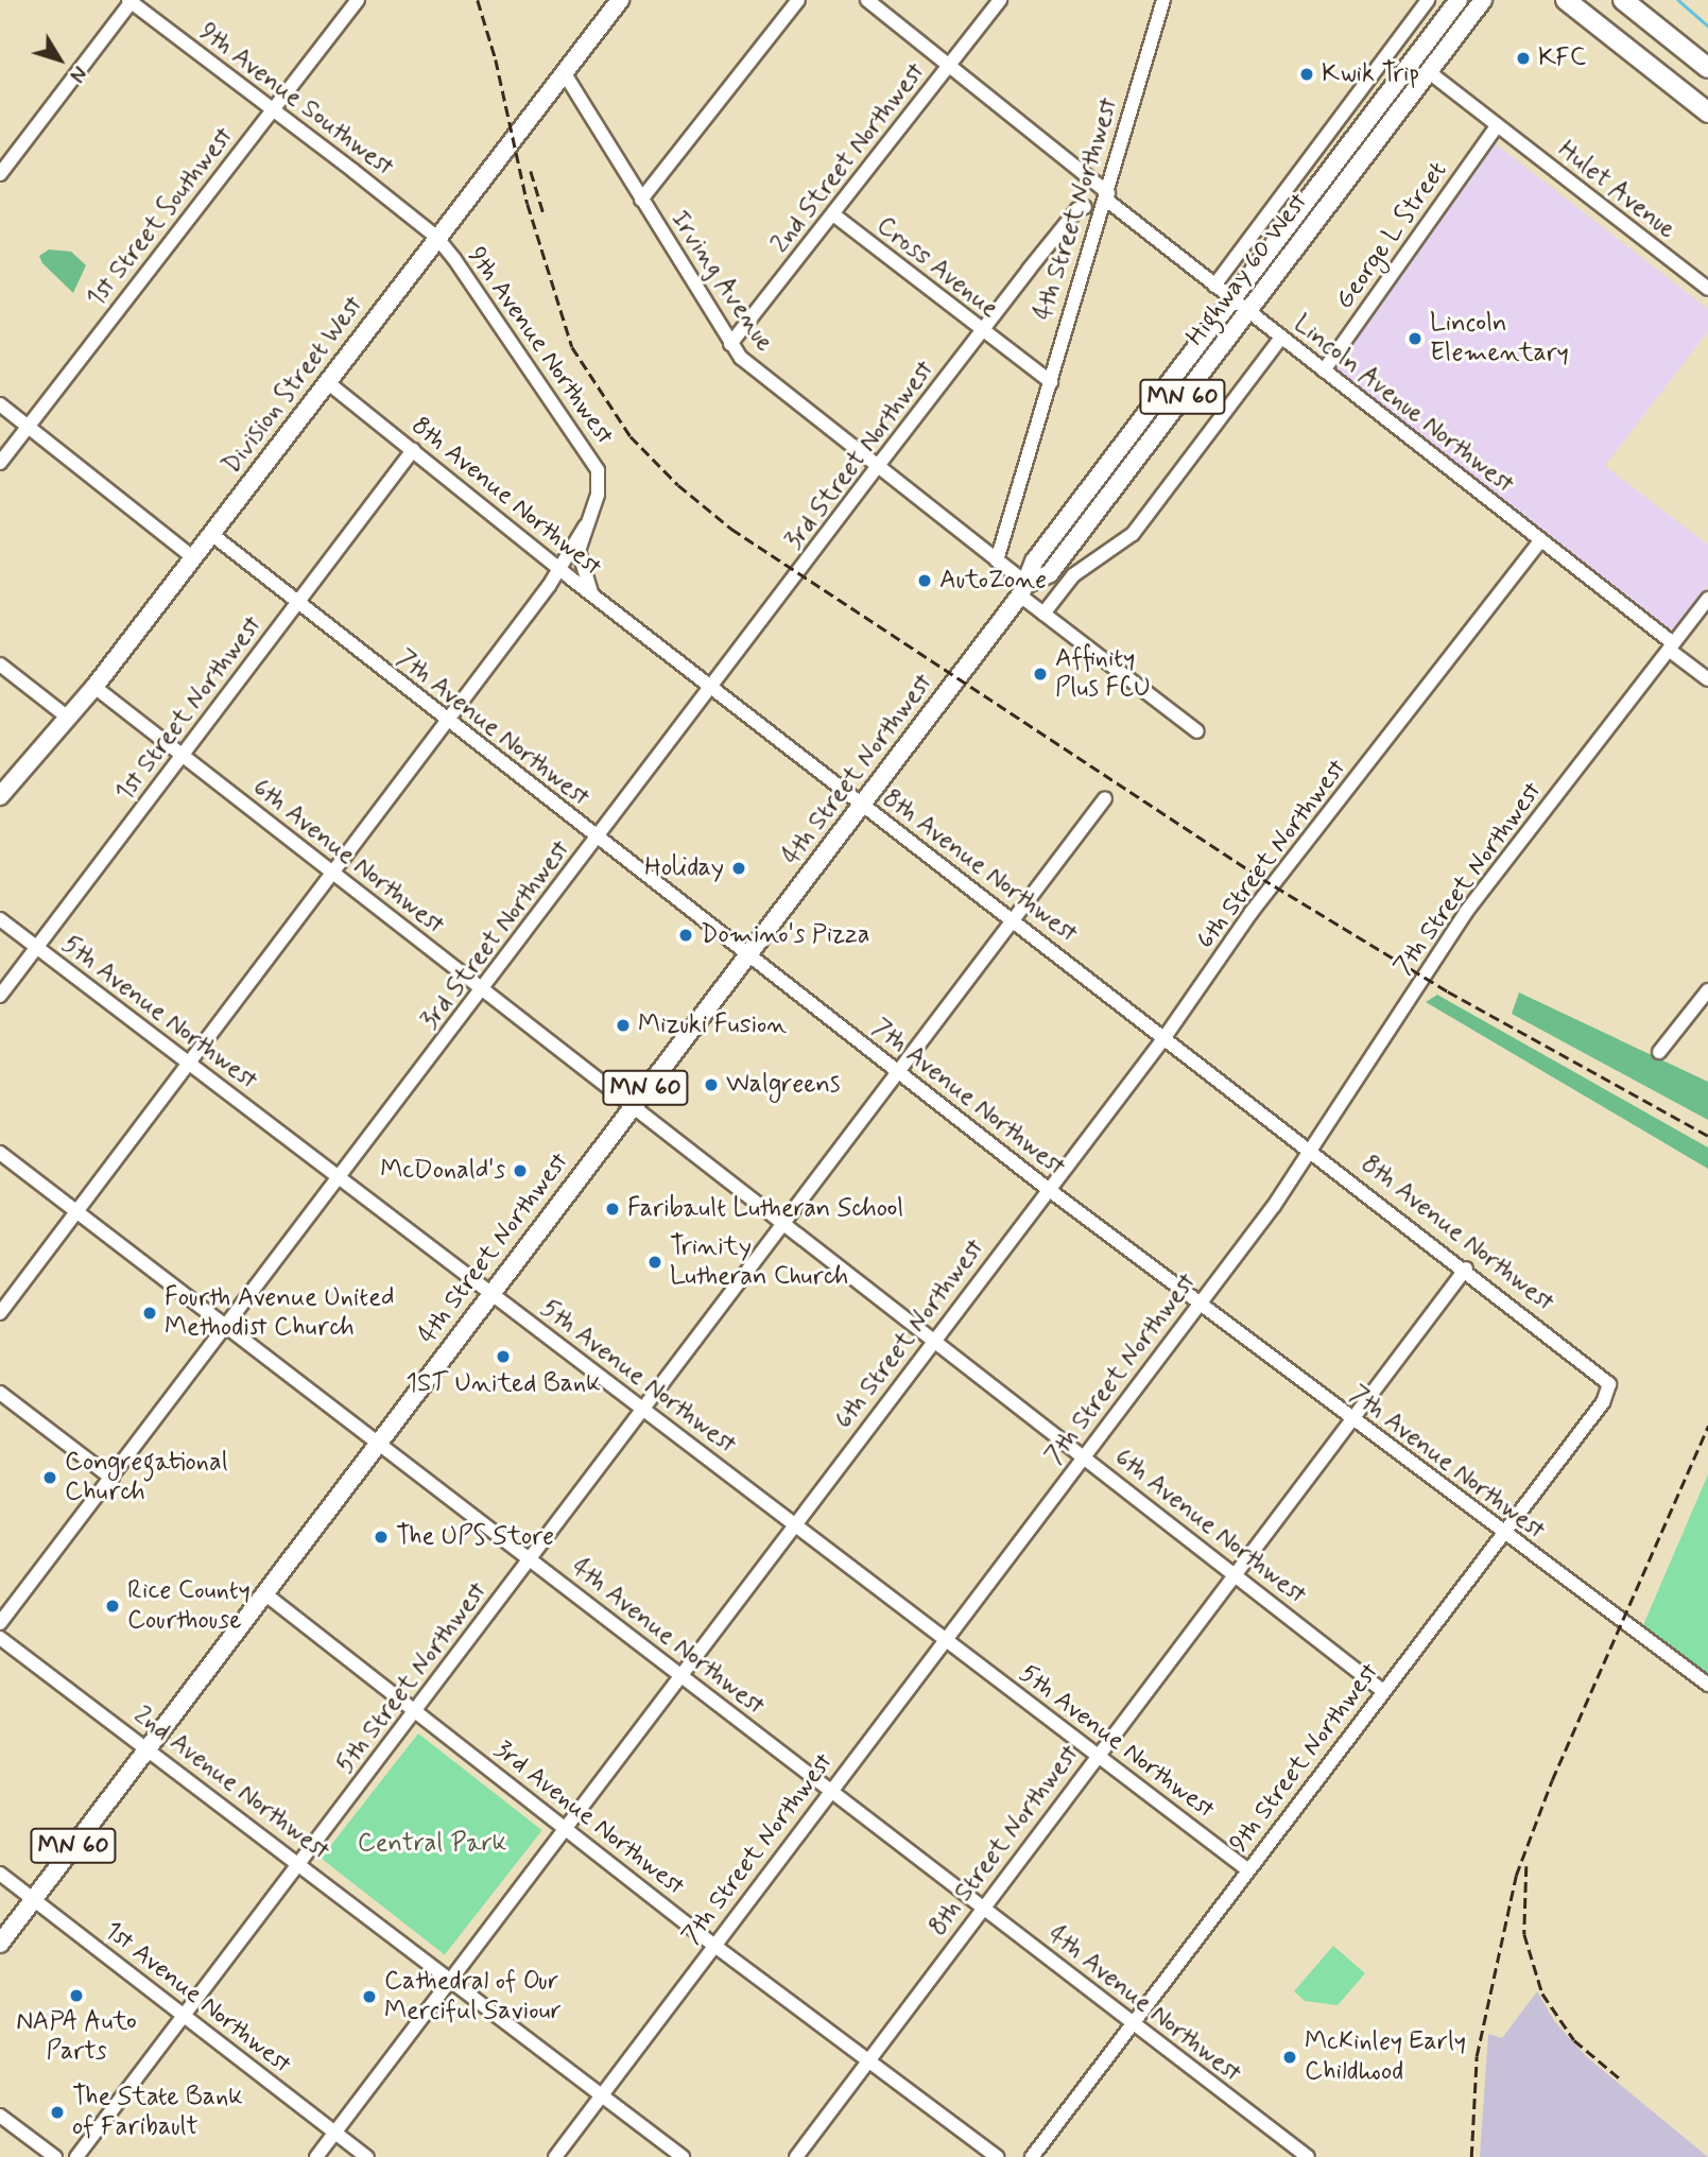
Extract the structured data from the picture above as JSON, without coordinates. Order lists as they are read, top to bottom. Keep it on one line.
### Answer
{"streets":{"main road":["4th Street Northwest","Highway 60 West","Division Street West","MN 60"],"street":["9th Avenue Southwest","2nd Street Northwest","Hulet Avenue","1st Street Southwest","George L Street","Cross Avenue","Irving Avenue","9th Avenue Northwest","Lincoln Avenue Northwest","3rd Street Northwest","8th Avenue Northwest","1st Street Northwest","7th Avenue Northwest","6th Street Northwest","6th Avenue Northwest","7th Street Northwest","5th Avenue Northwest","4th Avenue Northwest","5th Street Northwest","9th Street Northwest","2nd Avenue Northwest","3rd Avenue Northwest","8th Street Northwest","1st Avenue Northwest"]},"crossings":[["9th Avenue Southwest","1st Street Southwest"],["9th Avenue Southwest","9th Avenue Northwest"],["9th Avenue Southwest","Division Street West"],["2nd Street Northwest","Cross Avenue"],["2nd Street Northwest","Irving Avenue"],["2nd Street Northwest","Lincoln Avenue Northwest"],["Hulet Avenue","George L Street"],["Hulet Avenue","Highway 60 West"],["4th Street Northwest","Cross Avenue"],["4th Street Northwest","Highway 60 West"],["4th Street Northwest","Irving Avenue"],["4th Street Northwest","Lincoln Avenue Northwest"],["4th Street Northwest","8th Avenue Northwest"],["4th Street Northwest","7th Avenue Northwest"],["4th Street Northwest","6th Avenue Northwest"],["4th Street Northwest","5th Avenue Northwest"],["4th Street Northwest","4th Avenue Northwest"],["4th Street Northwest","2nd Avenue Northwest"],["4th Street Northwest","3rd Avenue Northwest"],["4th Street Northwest","1st Avenue Northwest"],["George L Street","Lincoln Avenue Northwest"],["Cross Avenue","3rd Street Northwest"],["Highway 60 West","Irving Avenue"],["Highway 60 West","Lincoln Avenue Northwest"],["Irving Avenue","Division Street West"],["Irving Avenue","3rd Street Northwest"],["9th Avenue Northwest","Division Street West"],["Division Street West","8th Avenue Northwest"],["Division Street West","7th Avenue Northwest"],["Division Street West","6th Avenue Northwest"],["Lincoln Avenue Northwest","6th Street Northwest"],["Lincoln Avenue Northwest","7th Street Northwest"],["3rd Street Northwest","8th Avenue Northwest"],["3rd Street Northwest","7th Avenue Northwest"],["3rd Street Northwest","6th Avenue Northwest"],["3rd Street Northwest","5th Avenue Northwest"],["3rd Street Northwest","4th Avenue Northwest"],["8th Avenue Northwest","1st Street Northwest"],["8th Avenue Northwest","6th Street Northwest"],["8th Avenue Northwest","7th Street Northwest"],["8th Avenue Northwest","5th Street Northwest"],["8th Avenue Northwest","9th Street Northwest"],["8th Avenue Northwest","8th Street Northwest"],["1st Street Northwest","7th Avenue Northwest"],["1st Street Northwest","6th Avenue Northwest"],["1st Street Northwest","5th Avenue Northwest"],["7th Avenue Northwest","6th Street Northwest"],["7th Avenue Northwest","7th Street Northwest"],["7th Avenue Northwest","5th Street Northwest"],["7th Avenue Northwest","9th Street Northwest"],["7th Avenue Northwest","8th Street Northwest"],["6th Street Northwest","6th Avenue Northwest"],["6th Street Northwest","5th Avenue Northwest"],["6th Street Northwest","4th Avenue Northwest"],["6th Street Northwest","2nd Avenue Northwest"],["6th Street Northwest","3rd Avenue Northwest"],["6th Street Northwest","1st Avenue Northwest"],["6th Avenue Northwest","7th Street Northwest"],["6th Avenue Northwest","5th Street Northwest"],["6th Avenue Northwest","9th Street Northwest"],["6th Avenue Northwest","8th Street Northwest"],["7th Street Northwest","5th Avenue Northwest"],["7th Street Northwest","4th Avenue Northwest"],["7th Street Northwest","2nd Avenue Northwest"],["7th Street Northwest","3rd Avenue Northwest"],["5th Avenue Northwest","5th Street Northwest"],["5th Avenue Northwest","9th Street Northwest"],["5th Avenue Northwest","8th Street Northwest"],["4th Avenue Northwest","5th Street Northwest"],["4th Avenue Northwest","9th Street Northwest"],["4th Avenue Northwest","8th Street Northwest"],["5th Street Northwest","2nd Avenue Northwest"],["5th Street Northwest","3rd Avenue Northwest"],["5th Street Northwest","1st Avenue Northwest"],["3rd Avenue Northwest","8th Street Northwest"]],"parks":["Central Park"],"places":["KFC","Kwik Trip","Lincoln Elementary","AutoZone","Affinity Plus FCU","Holiday","Domino's Pizza","Mizuki Fusion","Walgreens","McDonald's","Faribault Lutheran School","Trinity Lutheran Church","Fourth Avenue United Methodist Church","1ST United Bank","Congregational Church","The UPS Store","Rice County Courthouse","NAPA Auto Parts","Cathedral of Our Merciful Saviour","McKinley Early Childhood","The State Bank of Faribault"],"north":"bottom right"}
